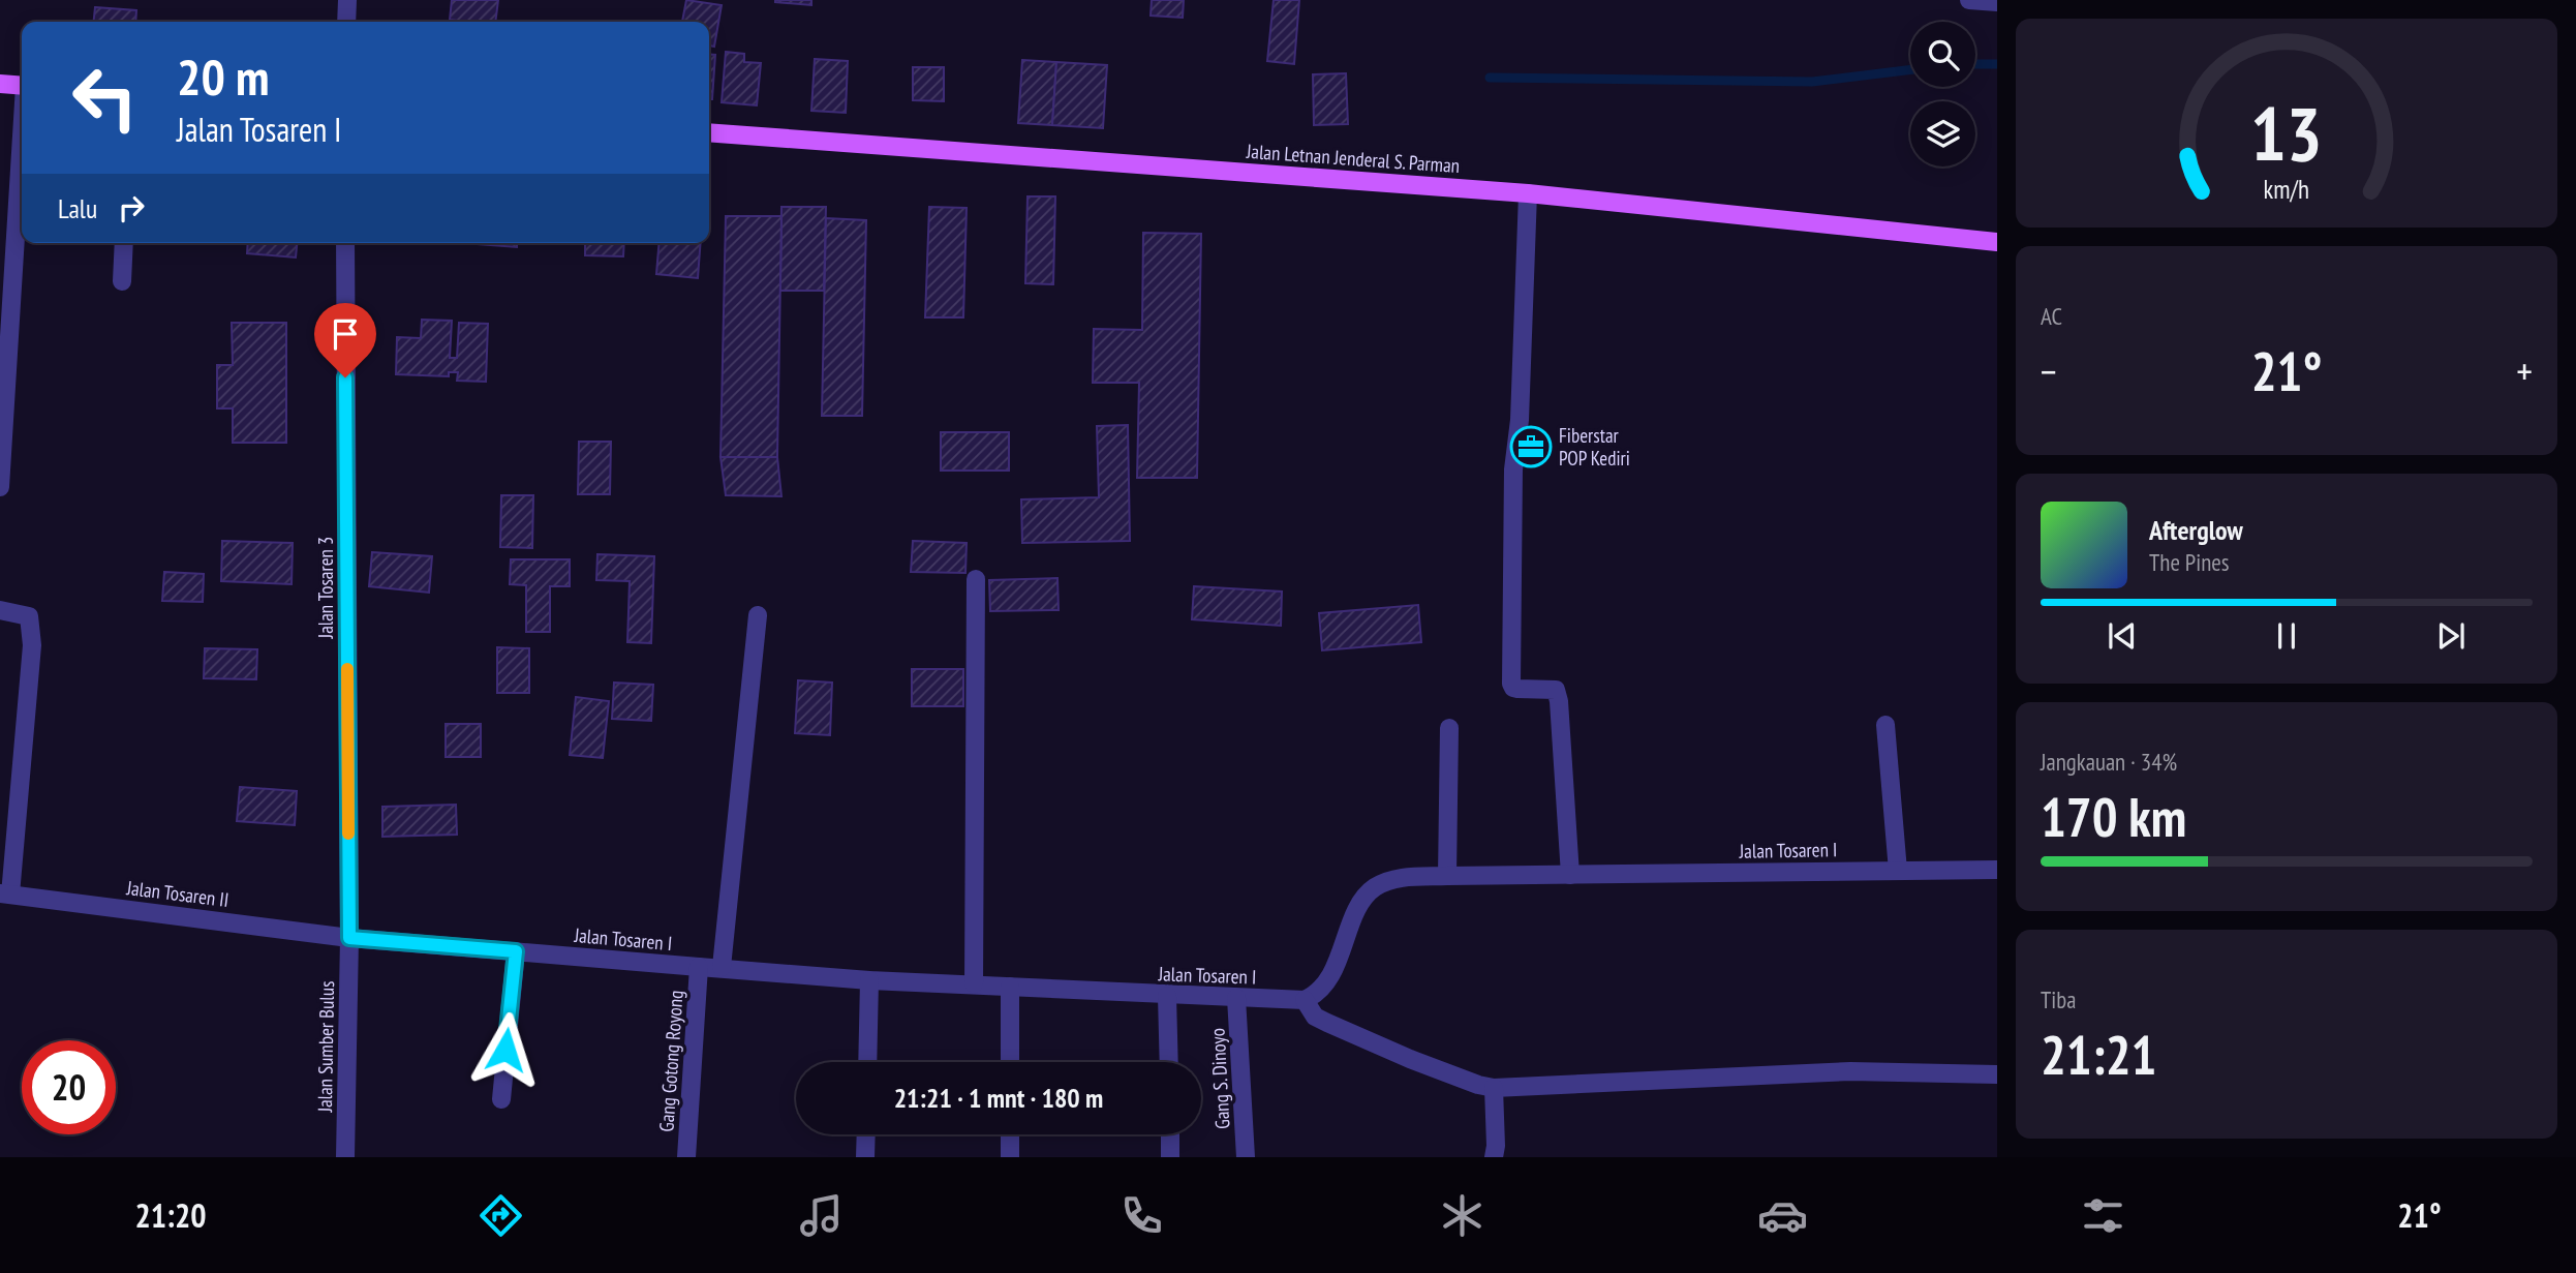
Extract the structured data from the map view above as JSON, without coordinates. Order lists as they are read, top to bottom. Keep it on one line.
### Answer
{"streets":{"main road":["Jalan Letnan Jenderal S. Parman"],"street":["Jalan Tosaren 3","Jalan Tosaren I","Jalan Tosaren II","Jalan Sumber Bulus","Gang Gotong Royong","Gang S. Dinoyo"]},"crossings":[["Jalan Tosaren 3","Jalan Tosaren I"],["Jalan Tosaren 3","Jalan Tosaren II"],["Jalan Tosaren 3","Jalan Sumber Bulus"],["Jalan Tosaren I","Jalan Tosaren II"],["Jalan Tosaren I","Jalan Sumber Bulus"],["Jalan Tosaren I","Gang Gotong Royong"],["Jalan Tosaren I","Gang S. Dinoyo"],["Jalan Tosaren II","Jalan Sumber Bulus"]],"places":{"office":["Fiberstar POP Kediri"]},"page":{"turn":["20 m","Jalan Tosaren I"],"then":"Lalu","tile":["AC",["Jangkauan · 34%","170 km"],["Tiba","21:21"]],"heat":["−","21°","+"],"song":["Afterglow","The Pines"],"limit":"20","trip":"21:21 · 1 mnt · 180 m","tabs":["21:20","21°"],"gauge":["13","km/h"]}}
